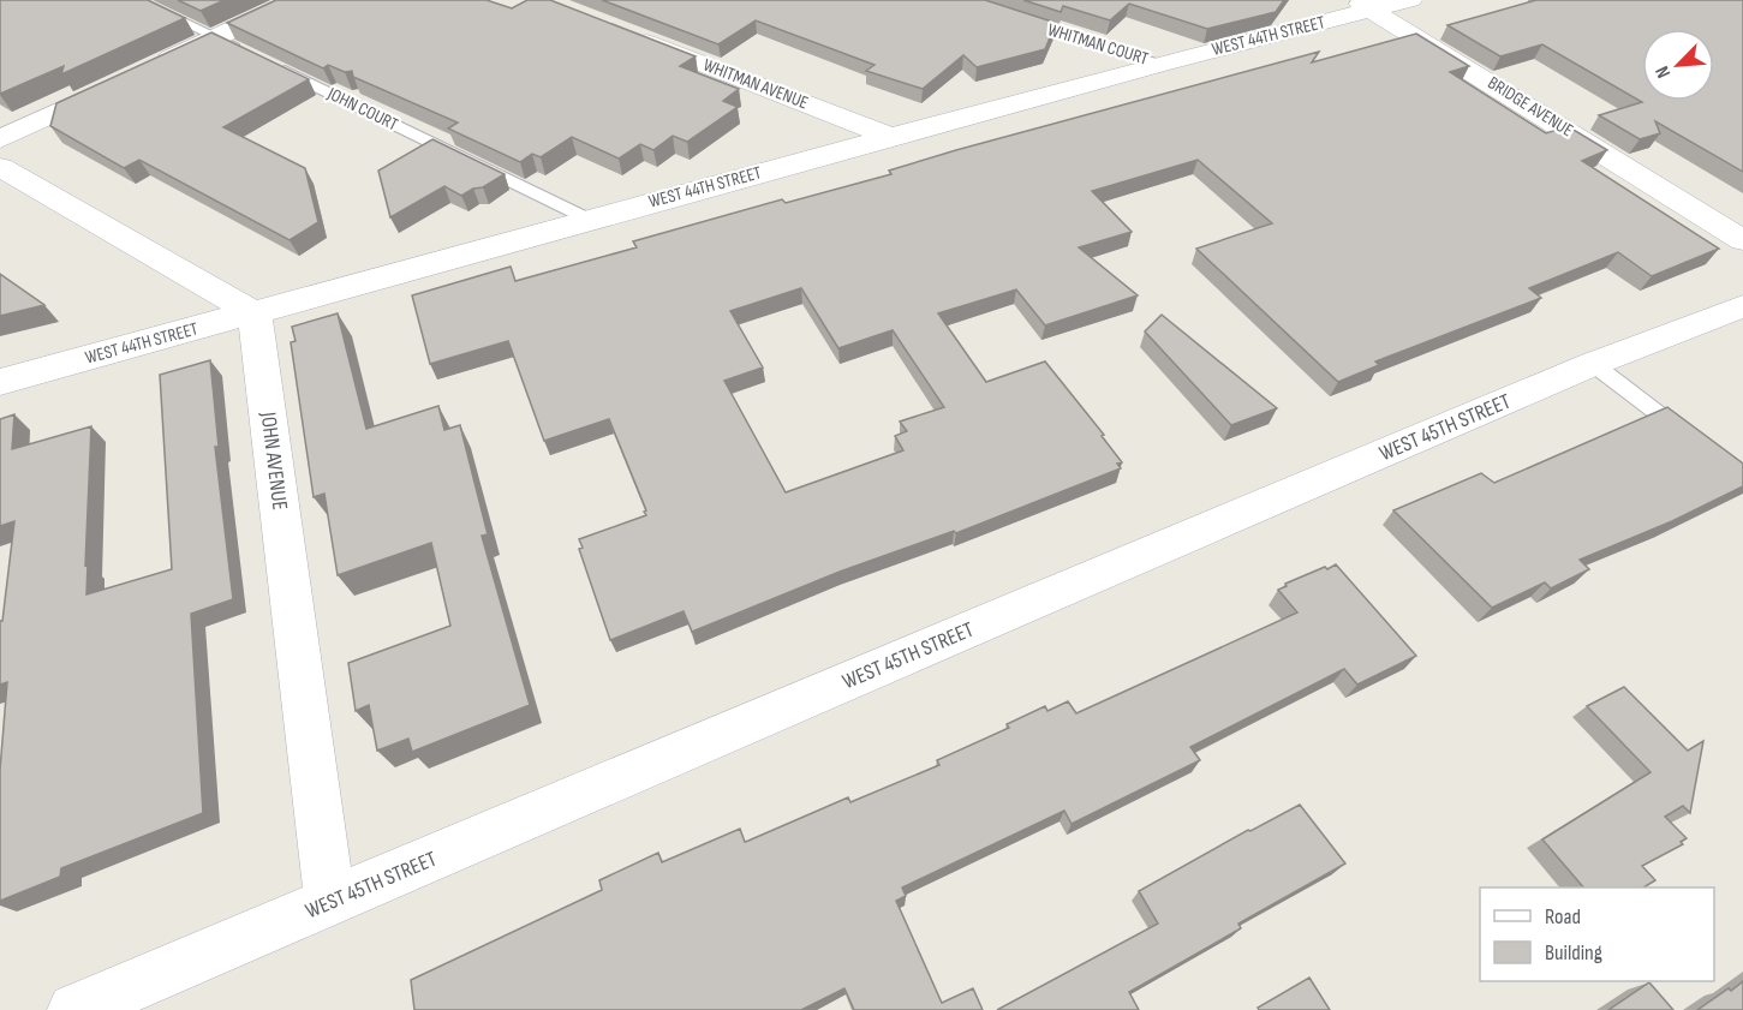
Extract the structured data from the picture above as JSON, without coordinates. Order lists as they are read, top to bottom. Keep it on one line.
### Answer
{"streets":{"street":["WEST 44TH STREET","WHITMAN AVENUE","BRIDGE AVENUE","WEST 45TH STREET","JOHN AVENUE"],"lane":["WHITMAN COURT","JOHN COURT"]},"crossings":[["WEST 44TH STREET","WHITMAN COURT"],["WEST 44TH STREET","WHITMAN AVENUE"],["WEST 44TH STREET","BRIDGE AVENUE"],["WEST 44TH STREET","JOHN COURT"],["WEST 44TH STREET","JOHN AVENUE"],["WEST 45TH STREET","JOHN AVENUE"]],"legend":["Road","Building"],"north":"bottom left"}
